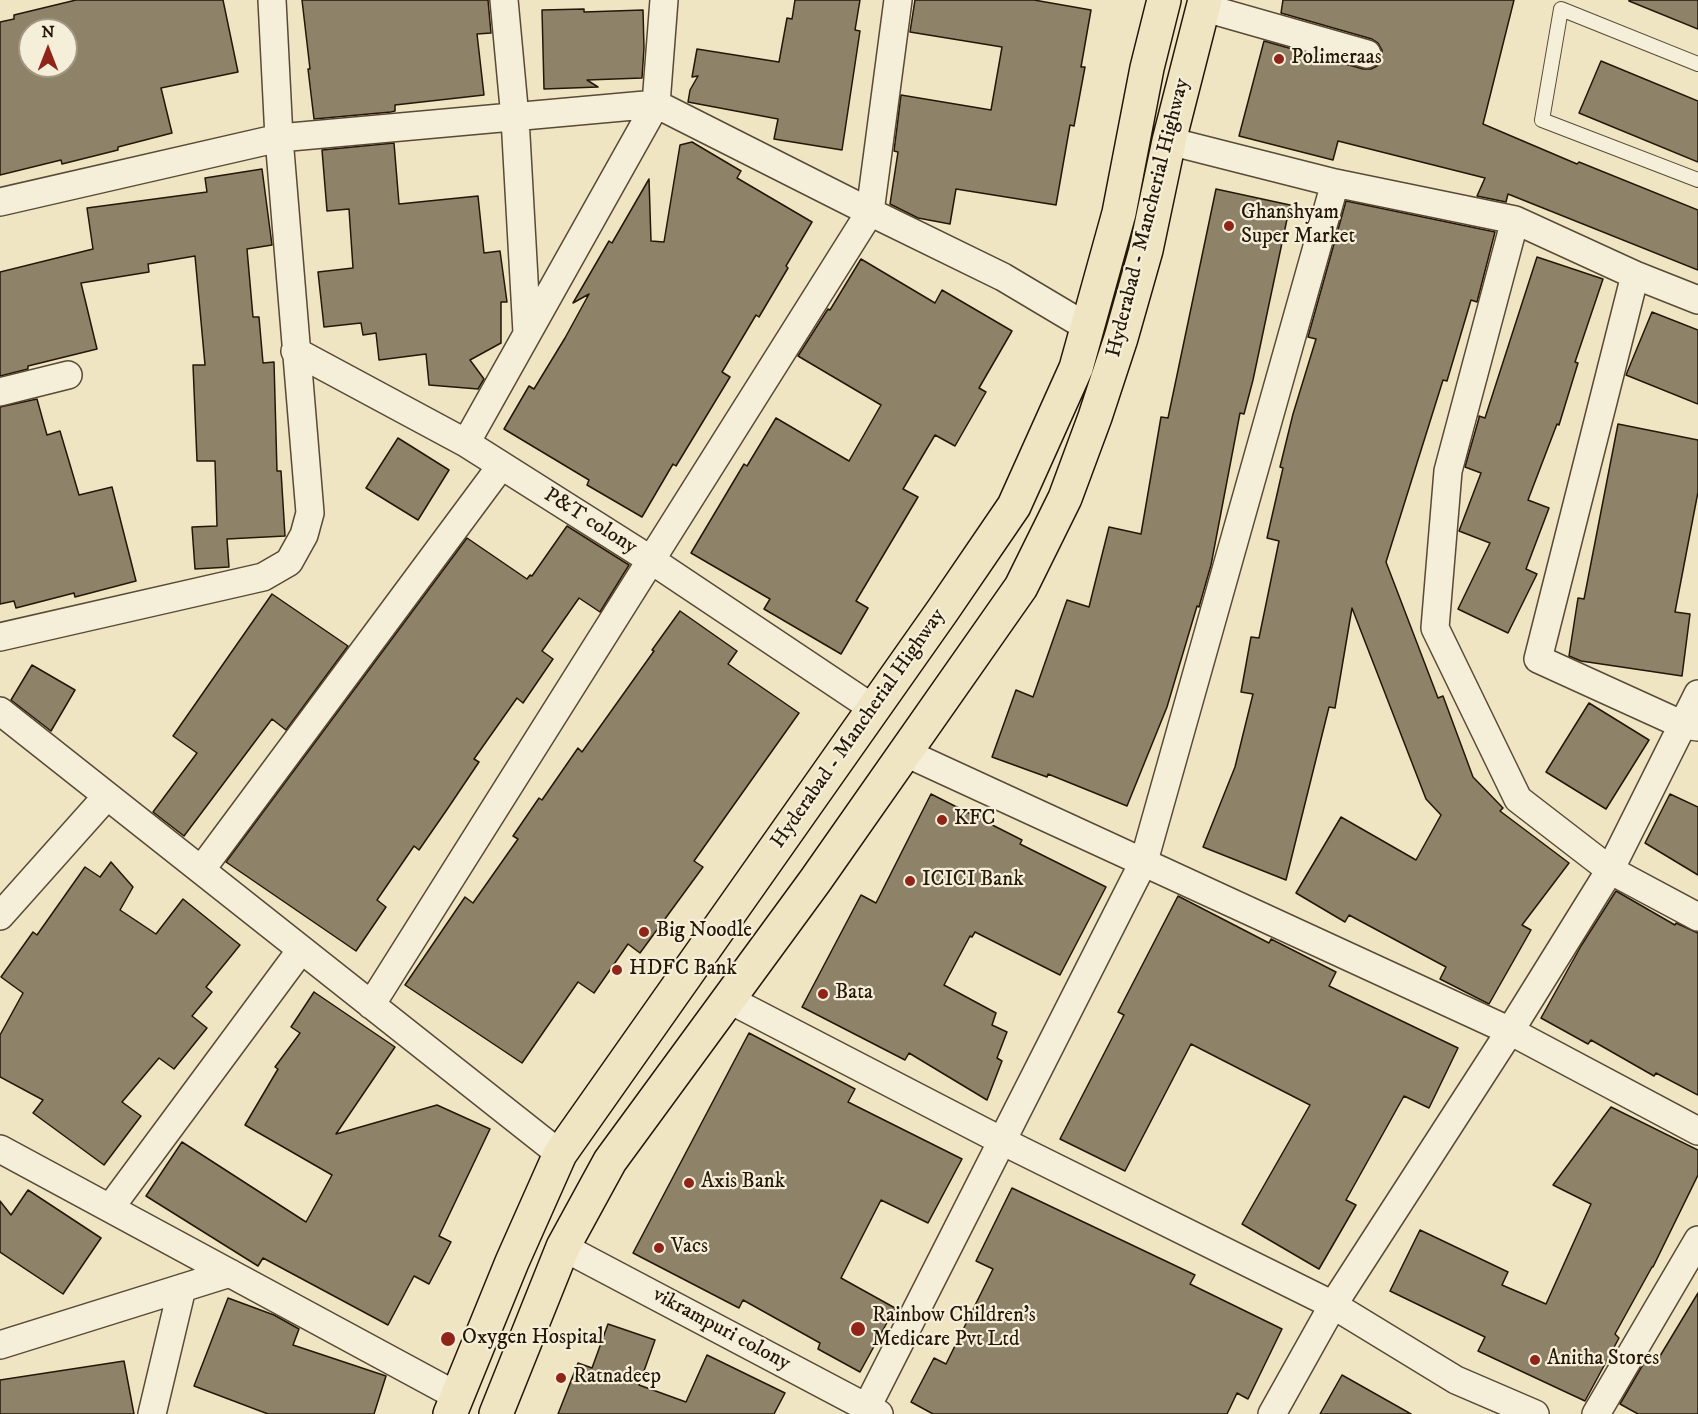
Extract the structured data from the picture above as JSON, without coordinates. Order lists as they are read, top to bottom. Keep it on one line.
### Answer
{"streets":{"main road":["Hyderabad - Mancherial Highway"],"street":["P&T colony","vikrampuri colony"]},"crossings":[["Hyderabad - Mancherial Highway","P&T colony"],["Hyderabad - Mancherial Highway","vikrampuri colony"]],"places":["Polimeraas","Ghanshyam Super Market","KFC","ICICI Bank","Big Noodle","HDFC Bank","Bata","Axis Bank","Vacs","Rainbow Children's Medicare Pvt Ltd","Oxygen Hospital","Anitha Stores","Ratnadeep"],"north":"top"}
